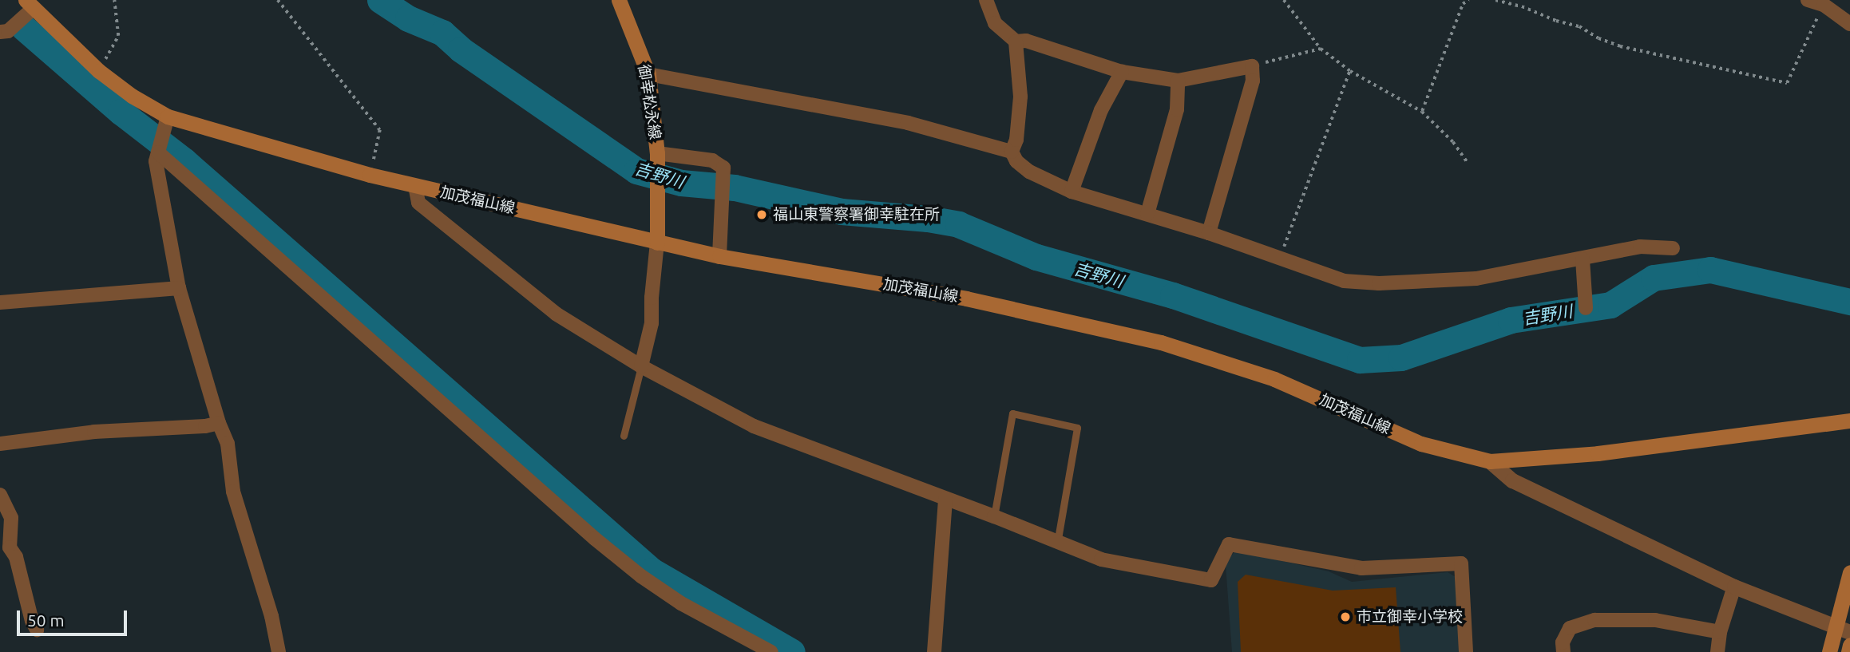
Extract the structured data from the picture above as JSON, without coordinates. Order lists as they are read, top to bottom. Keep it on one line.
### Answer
{"streets":{"main road":["御幸松永線","加茂福山線"]},"crossings":[["御幸松永線","加茂福山線"]],"water":["吉野川"],"places":["福山東警察署御幸駐在所","市立御幸小学校"],"scale_bar":"50 m"}
